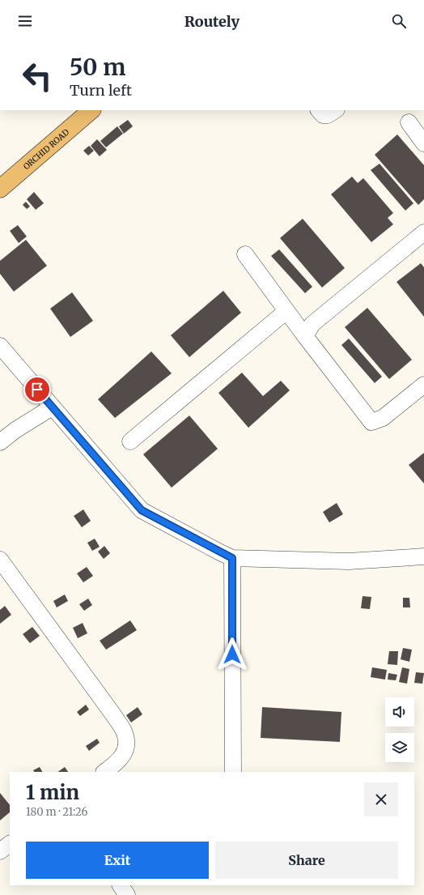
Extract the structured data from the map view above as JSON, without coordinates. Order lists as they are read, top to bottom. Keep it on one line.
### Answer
{"streets":{"main road":["ORCHID ROAD"]},"page":{"header":"Routely","turn":["50 m","Turn left"],"heading":["1 min","180 m · 21:26"],"buttons":["Exit","Share"]}}
